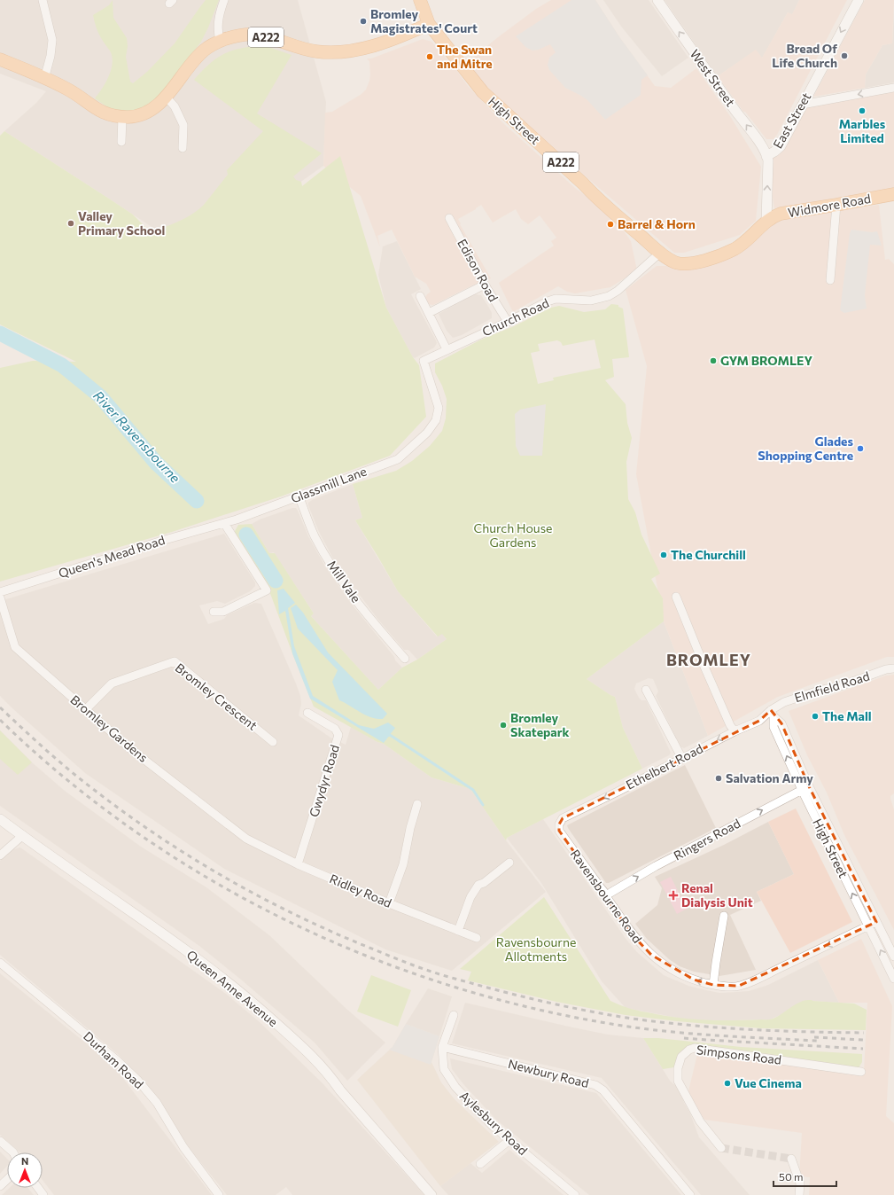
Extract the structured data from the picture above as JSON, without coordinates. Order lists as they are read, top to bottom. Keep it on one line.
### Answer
{"streets":{"main road":["A222","High Street","Widmore Road"],"street":["West Street","East Street","Edison Road","Church Road","Glassmill Lane","Queen's Mead Road","Mill Vale","Elmfield Road","Bromley Crescent","Bromley Gardens","Ethelbert Road","Gwydyr Road","Ringers Road","Ridley Road","Ravensbourne Road","Queen Anne Avenue","Simpsons Road","Durham Road","Newbury Road","Aylesbury Road"]},"crossings":[["A222","High Street"],["West Street","East Street"],["High Street","East Street"],["High Street","Widmore Road"],["High Street","Church Road"],["High Street","Elmfield Road"],["High Street","Ethelbert Road"],["High Street","Ringers Road"],["High Street","Ravensbourne Road"],["East Street","Widmore Road"],["Edison Road","Church Road"],["Church Road","Glassmill Lane"],["Glassmill Lane","Queen's Mead Road"],["Glassmill Lane","Mill Vale"],["Elmfield Road","Ethelbert Road"],["Bromley Crescent","Bromley Gardens"],["Bromley Gardens","Ridley Road"],["Ethelbert Road","Ravensbourne Road"],["Gwydyr Road","Ridley Road"],["Ringers Road","Ravensbourne Road"],["Newbury Road","Aylesbury Road"]],"one_way":["West Street","Ethelbert Road","Ringers Road","Ravensbourne Road"],"districts":["BROMLEY"],"water":["River Ravensbourne"],"parks":["Church House Gardens","Ravensbourne Allotments"],"places":{"other":["Bromley Magistrates' Court","Bread Of Life Church","The Swan and Mitre","Marbles Limited","Valley Primary School","Barrel & Horn","GYM BROMLEY","Glades Shopping Centre","The Churchill","The Mall","Bromley Skatepark","Salvation Army","Vue Cinema"],"health":["Renal Dialysis Unit"]},"scale_bar":"50 m","north":"top"}
